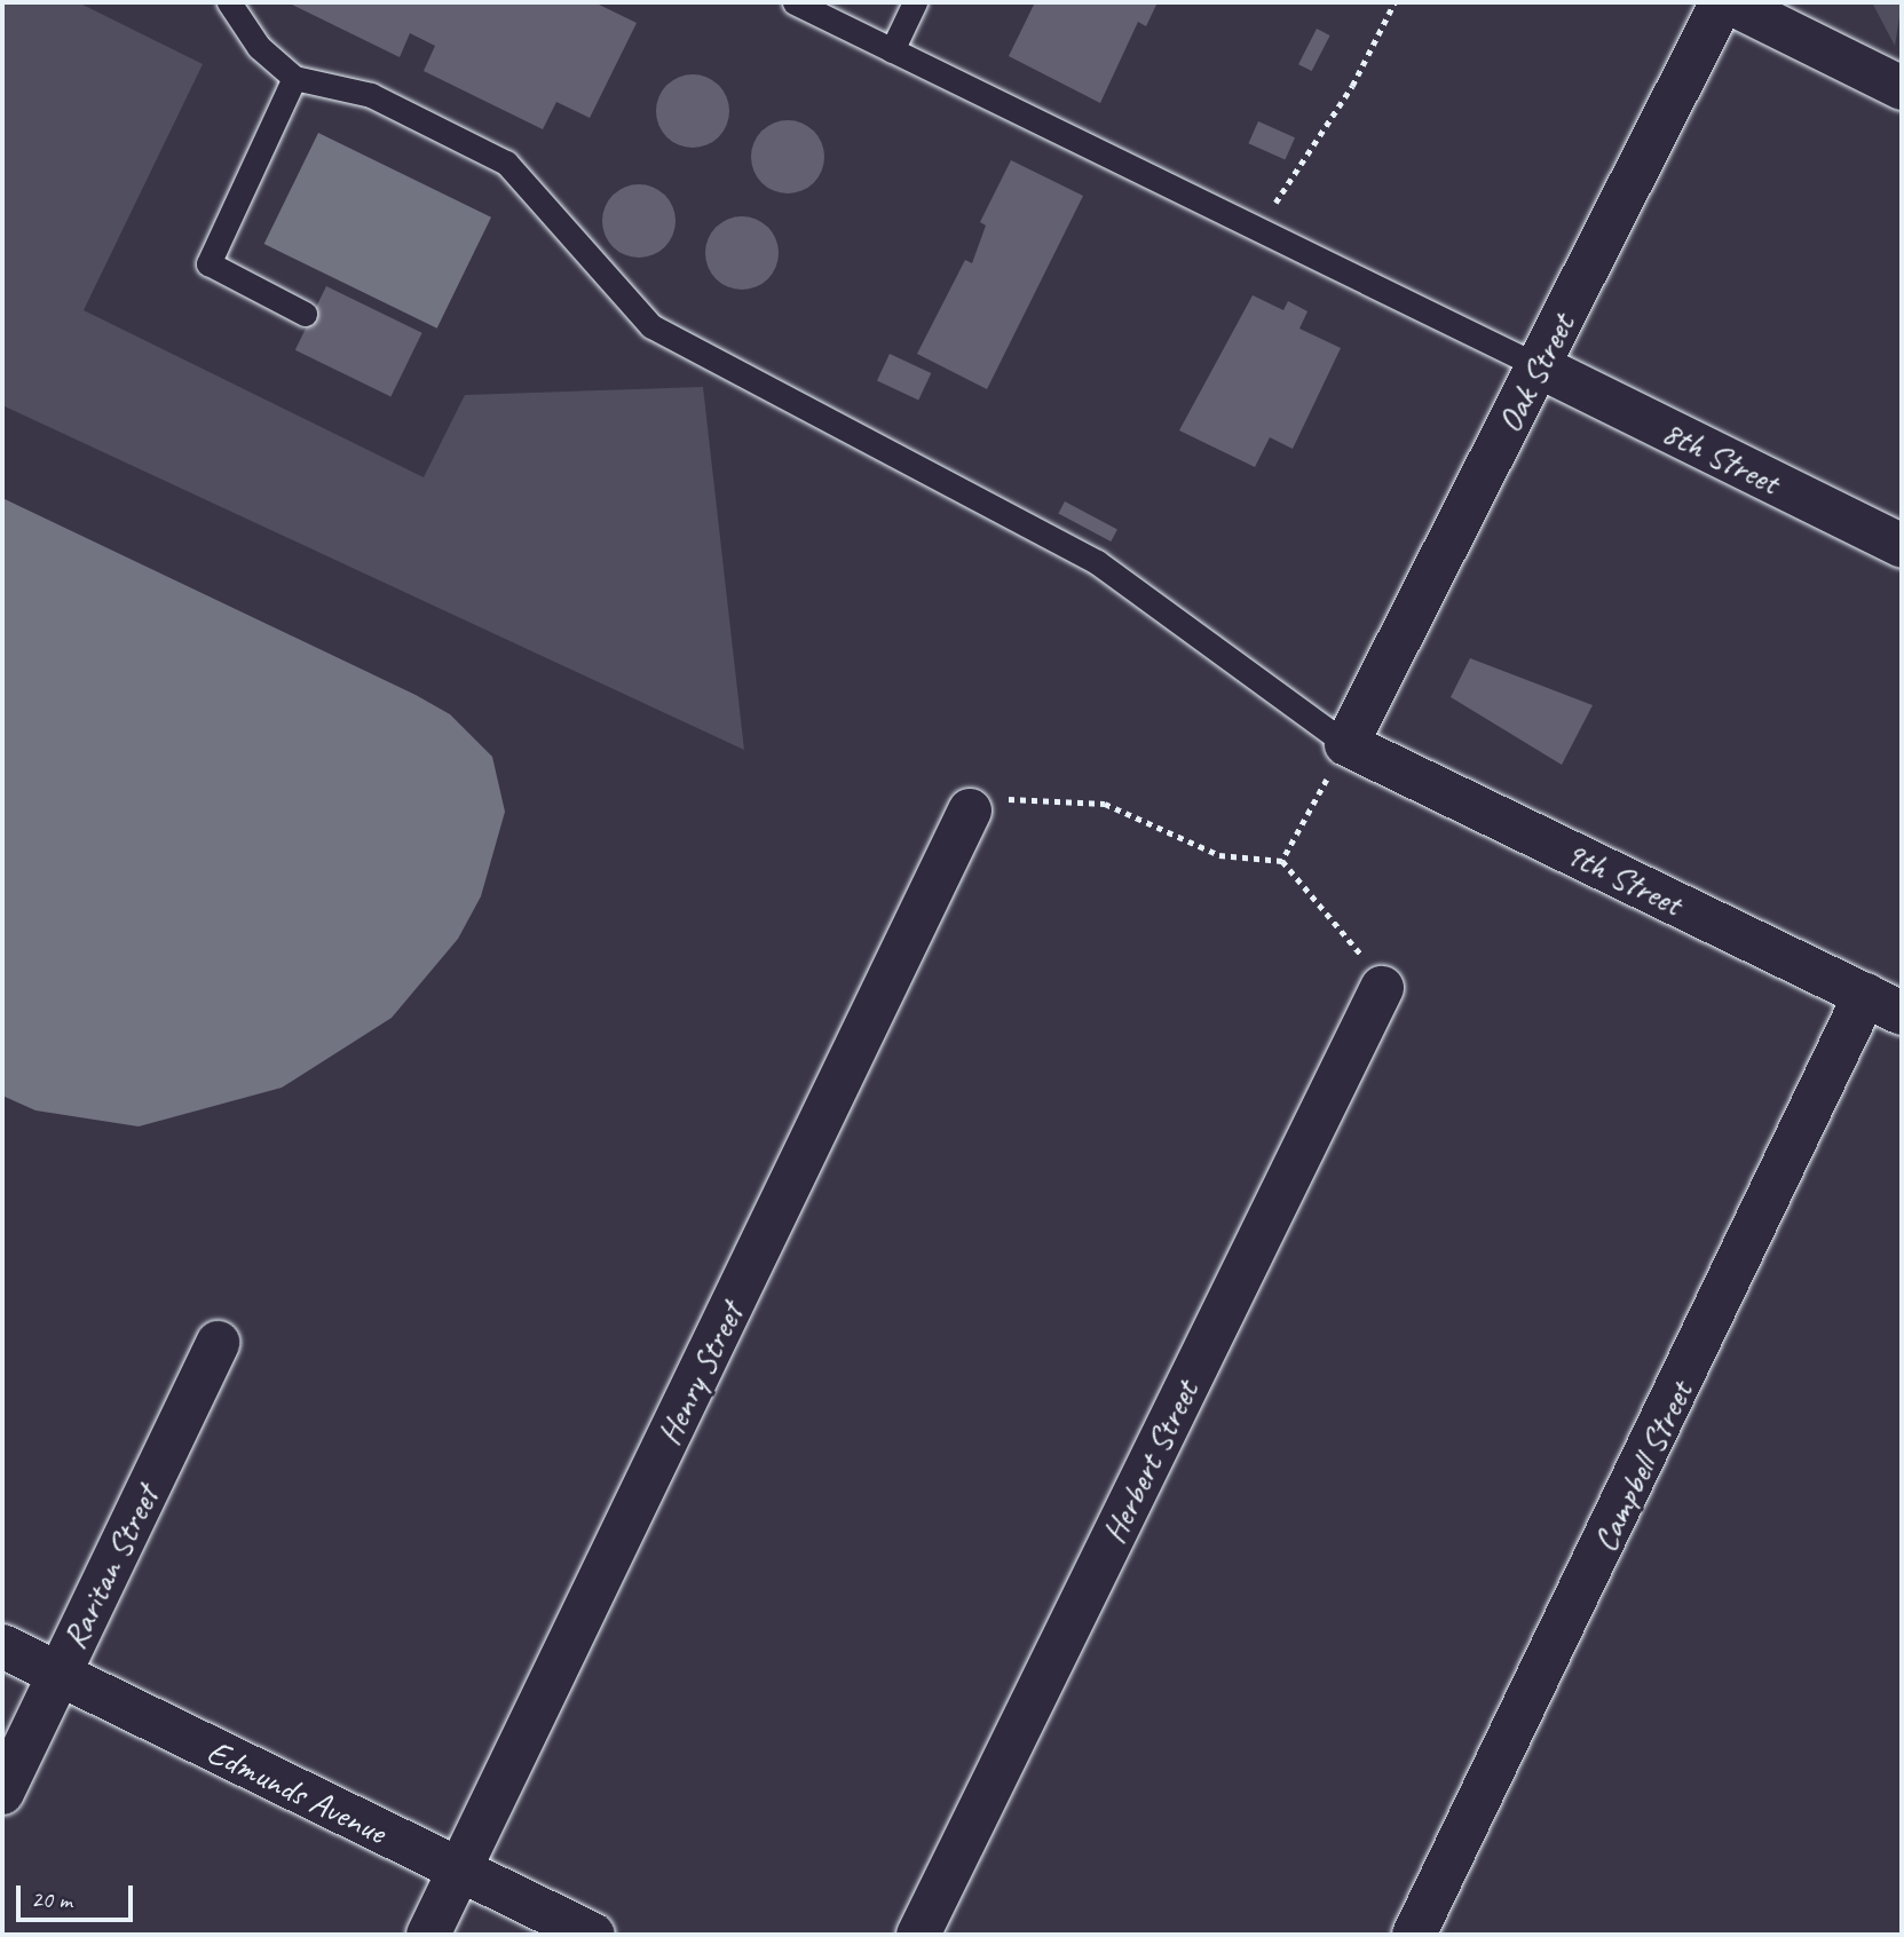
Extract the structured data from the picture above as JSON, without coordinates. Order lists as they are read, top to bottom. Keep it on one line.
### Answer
{"streets":{"street":["Oak Street","8th Street","9th Street","Henry Street","Herbert Street","Campbell Street","Raritan Street","Edmunds Avenue"]},"crossings":[["Oak Street","8th Street"],["Oak Street","9th Street"],["9th Street","Campbell Street"],["Henry Street","Edmunds Avenue"],["Raritan Street","Edmunds Avenue"]],"scale_bar":"20 m"}
